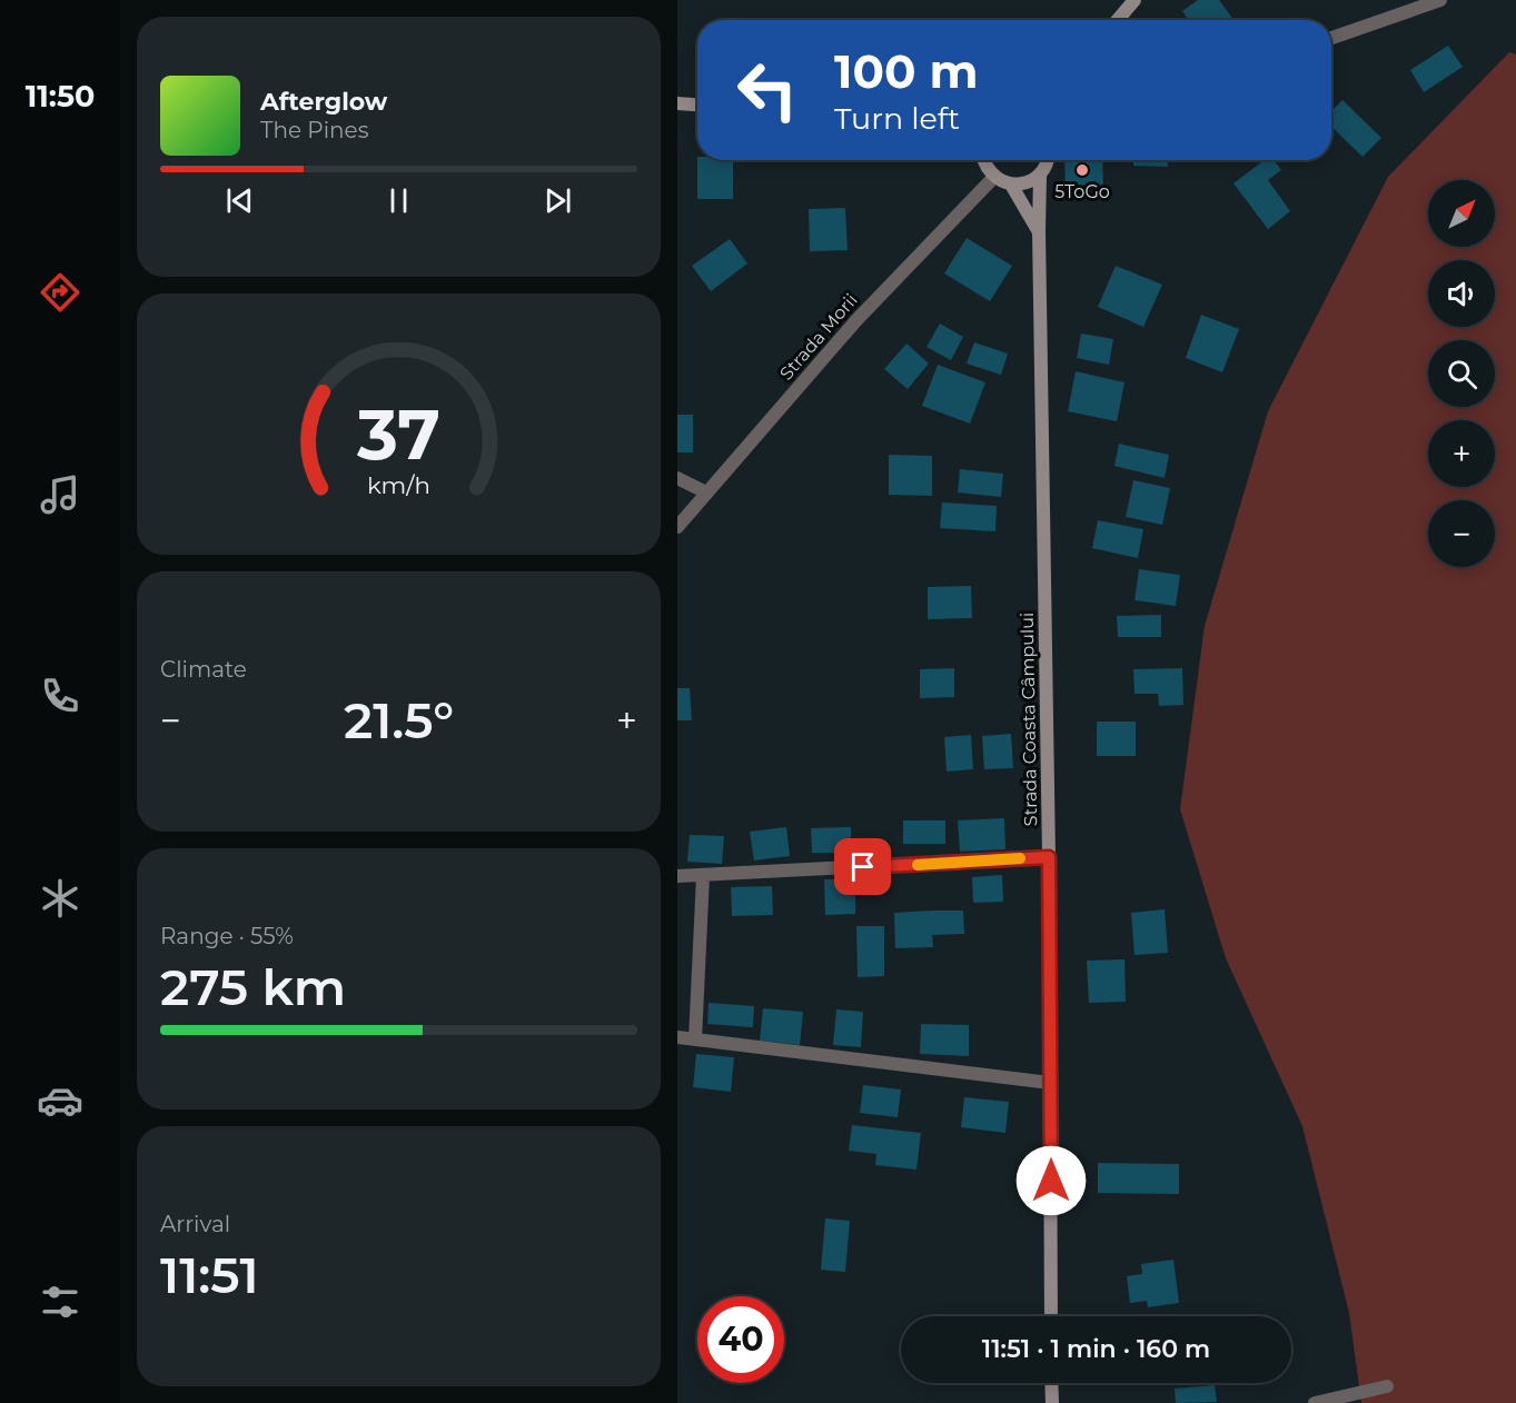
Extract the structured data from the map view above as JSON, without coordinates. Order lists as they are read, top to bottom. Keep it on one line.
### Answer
{"streets":{"street":["Strada Morii","Strada Coasta Câmpului"]},"places":["5ToGo"],"north":"top right","page":{"tabs":"11:50","turn":["100 m","Turn left"],"song":["Afterglow","The Pines"],"map_buttons":["+","−"],"tile":["Climate",["Range · 55%","275 km"],["Arrival","11:51"]],"heat":["−","21.5°","+"],"limit":"40","trip":"11:51 · 1 min · 160 m","gauge":["37","km/h"]}}
